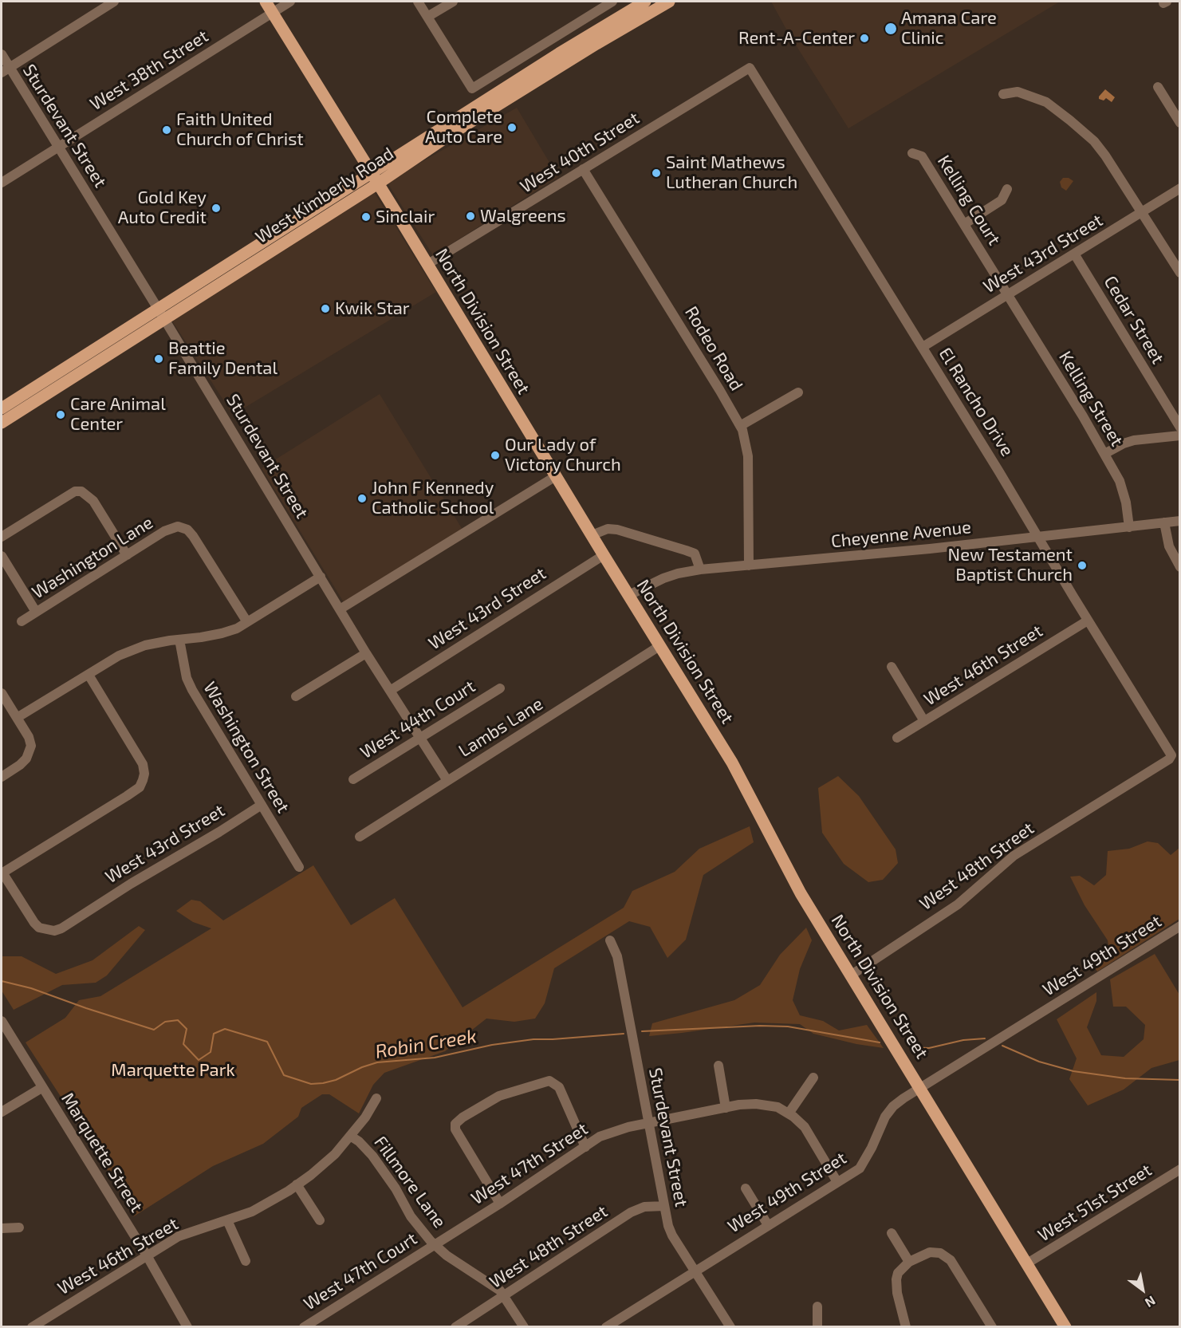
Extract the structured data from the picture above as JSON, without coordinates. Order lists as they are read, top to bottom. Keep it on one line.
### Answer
{"streets":{"main road":["West Kimberly Road","North Division Street"],"street":["West 38th Street","Sturdevant Street","West 40th Street","Kelling Court","West 43rd Street","Cedar Street","Rodeo Road","Kelling Street","El Rancho Drive","Cheyenne Avenue","Washington Lane","West 46th Street","West 44th Court","Lambs Lane","Washington Street","West 48th Street","West 49th Street","Marquette Street","West 47th Street","Fillmore Lane","West 51st Street","West 47th Court"]},"crossings":[["West 38th Street","Sturdevant Street"],["West 38th Street","North Division Street"],["Sturdevant Street","West Kimberly Road"],["Sturdevant Street","West 43rd Street"],["Sturdevant Street","West 44th Court"],["Sturdevant Street","West 48th Street"],["Sturdevant Street","West 49th Street"],["Sturdevant Street","West 47th Street"],["West 40th Street","North Division Street"],["West 40th Street","Rodeo Road"],["West 40th Street","El Rancho Drive"],["West Kimberly Road","North Division Street"],["Kelling Court","West 43rd Street"],["Kelling Court","Kelling Street"],["West 43rd Street","Cedar Street"],["West 43rd Street","North Division Street"],["West 43rd Street","Kelling Street"],["West 43rd Street","El Rancho Drive"],["West 43rd Street","Washington Street"],["North Division Street","Cheyenne Avenue"],["North Division Street","Lambs Lane"],["North Division Street","West 48th Street"],["North Division Street","West 49th Street"],["North Division Street","West 51st Street"],["Rodeo Road","Cheyenne Avenue"],["Kelling Street","Cheyenne Avenue"],["El Rancho Drive","Cheyenne Avenue"],["El Rancho Drive","West 46th Street"],["El Rancho Drive","West 48th Street"],["West 46th Street","Marquette Street"],["West 46th Street","Fillmore Lane"],["West 48th Street","Fillmore Lane"],["West 47th Street","Fillmore Lane"],["West 47th Street","West 47th Court"],["Fillmore Lane","West 47th Court"]],"water":["Robin Creek"],"parks":["Marquette Park"],"places":["Amana Care Clinic","Rent-A-Center","Complete Auto Care","Faith United Church of Christ","Saint Mathews Lutheran Church","Gold Key Auto Credit","Walgreens","Sinclair","Kwik Star","Beattie Family Dental","Care Animal Center","Our Lady of Victory Church","John F Kennedy Catholic School","New Testament Baptist Church"],"north":"bottom right"}
